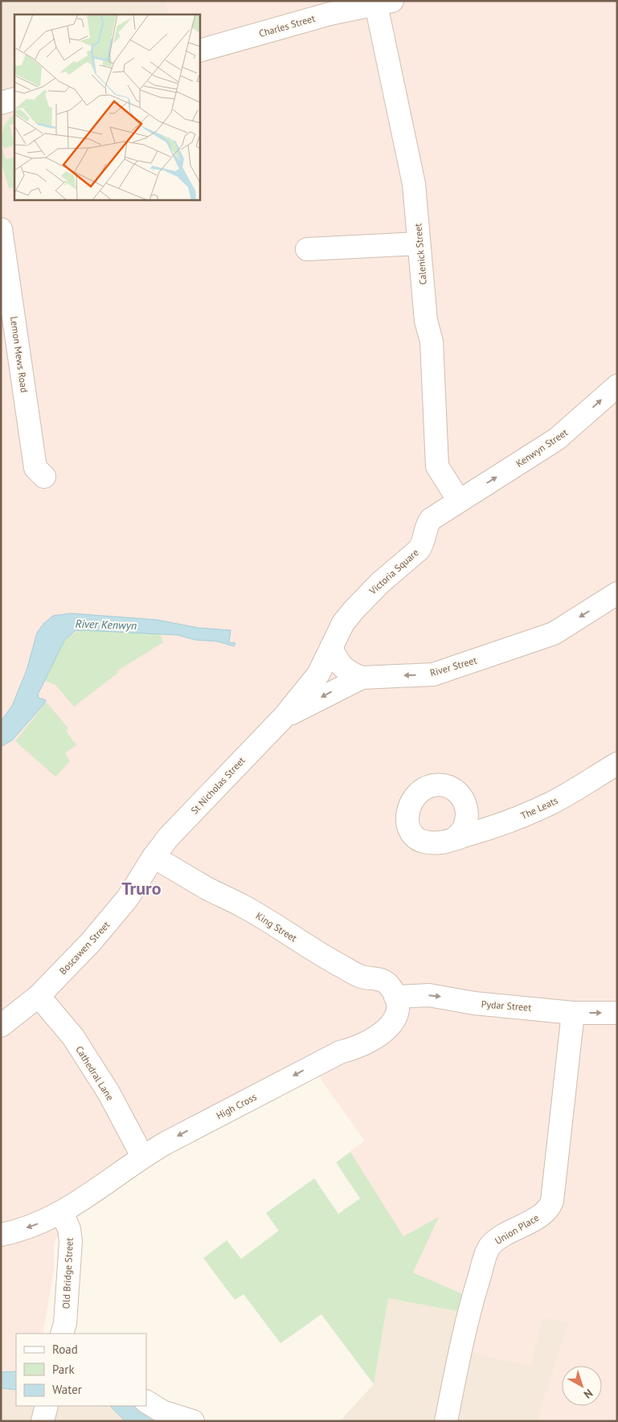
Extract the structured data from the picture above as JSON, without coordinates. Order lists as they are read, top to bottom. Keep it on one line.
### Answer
{"streets":{"street":["Charles Street","Calenick Street","Lemon Mews Road","Kenwyn Street","Victoria Square","River Street","St Nicholas Street","The Leats","King Street","Boscawen Street","Pydar Street","Cathedral Lane","High Cross","Union Place","Old Bridge Street"]},"crossings":[["Charles Street","Calenick Street"],["Calenick Street","Kenwyn Street"],["Calenick Street","Victoria Square"],["Kenwyn Street","Victoria Square"],["Victoria Square","River Street"],["Victoria Square","St Nicholas Street"],["River Street","St Nicholas Street"],["St Nicholas Street","King Street"],["St Nicholas Street","Boscawen Street"],["King Street","Boscawen Street"],["King Street","Pydar Street"],["King Street","High Cross"],["Boscawen Street","Cathedral Lane"],["Pydar Street","High Cross"],["Pydar Street","Union Place"],["Cathedral Lane","High Cross"],["High Cross","Old Bridge Street"]],"one_way":["Kenwyn Street","River Street","Pydar Street","High Cross"],"districts":["Truro"],"water":["River Kenwyn"],"legend":["Road","Park","Water"],"north":"bottom right"}
